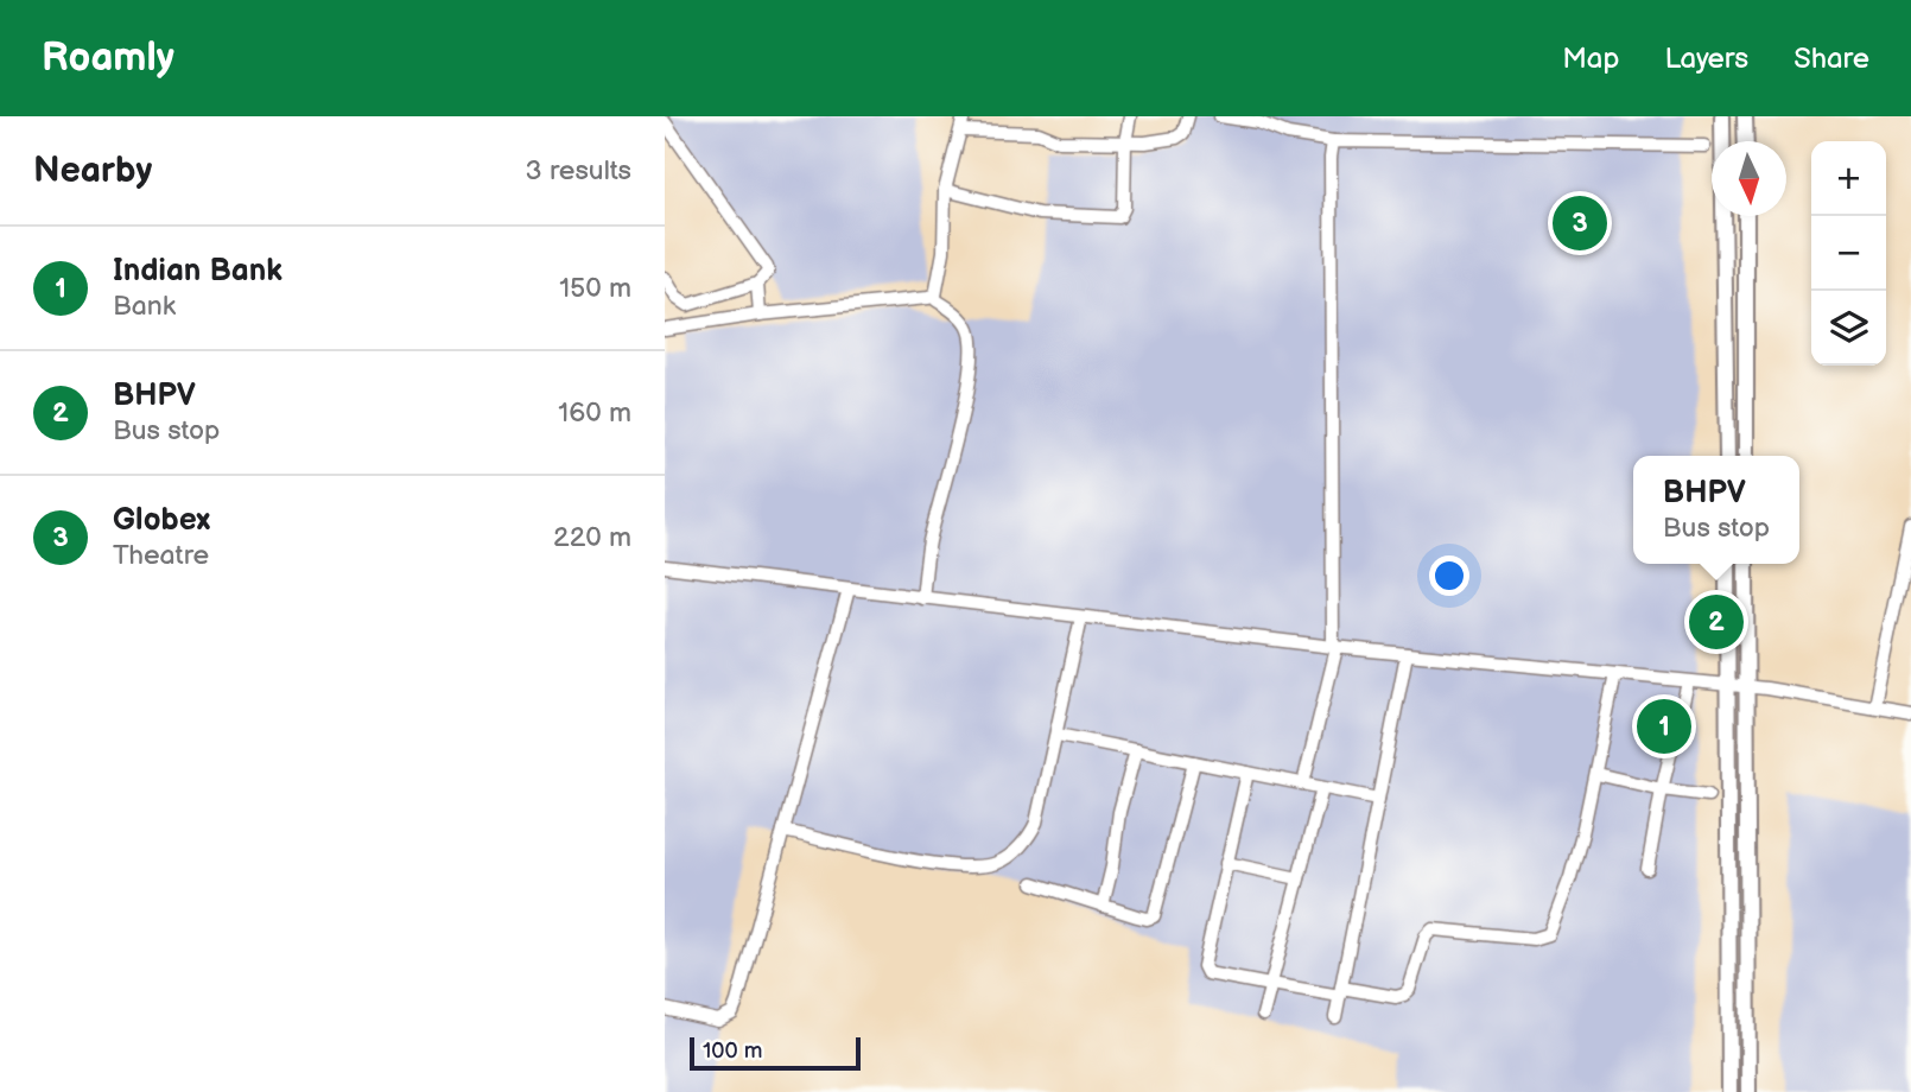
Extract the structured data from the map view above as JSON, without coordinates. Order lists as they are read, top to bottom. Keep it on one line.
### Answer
{"scale_bar":"100 m","north":"bottom","page":{"header":"Roamly","nav":["Map","Layers","Share"],"heading":["Nearby","3 results"],"map_buttons":["+","−"],"pins":["3","2","1"],"list":[{"mark":"1","name":"Indian Bank","note":"Bank","value":"150 m"},{"mark":"2","name":"BHPV","note":"Bus stop","value":"160 m"},{"mark":"3","name":"Globex","note":"Theatre","value":"220 m"}],"popup":["BHPV","Bus stop"],"scale":"100 m"}}
